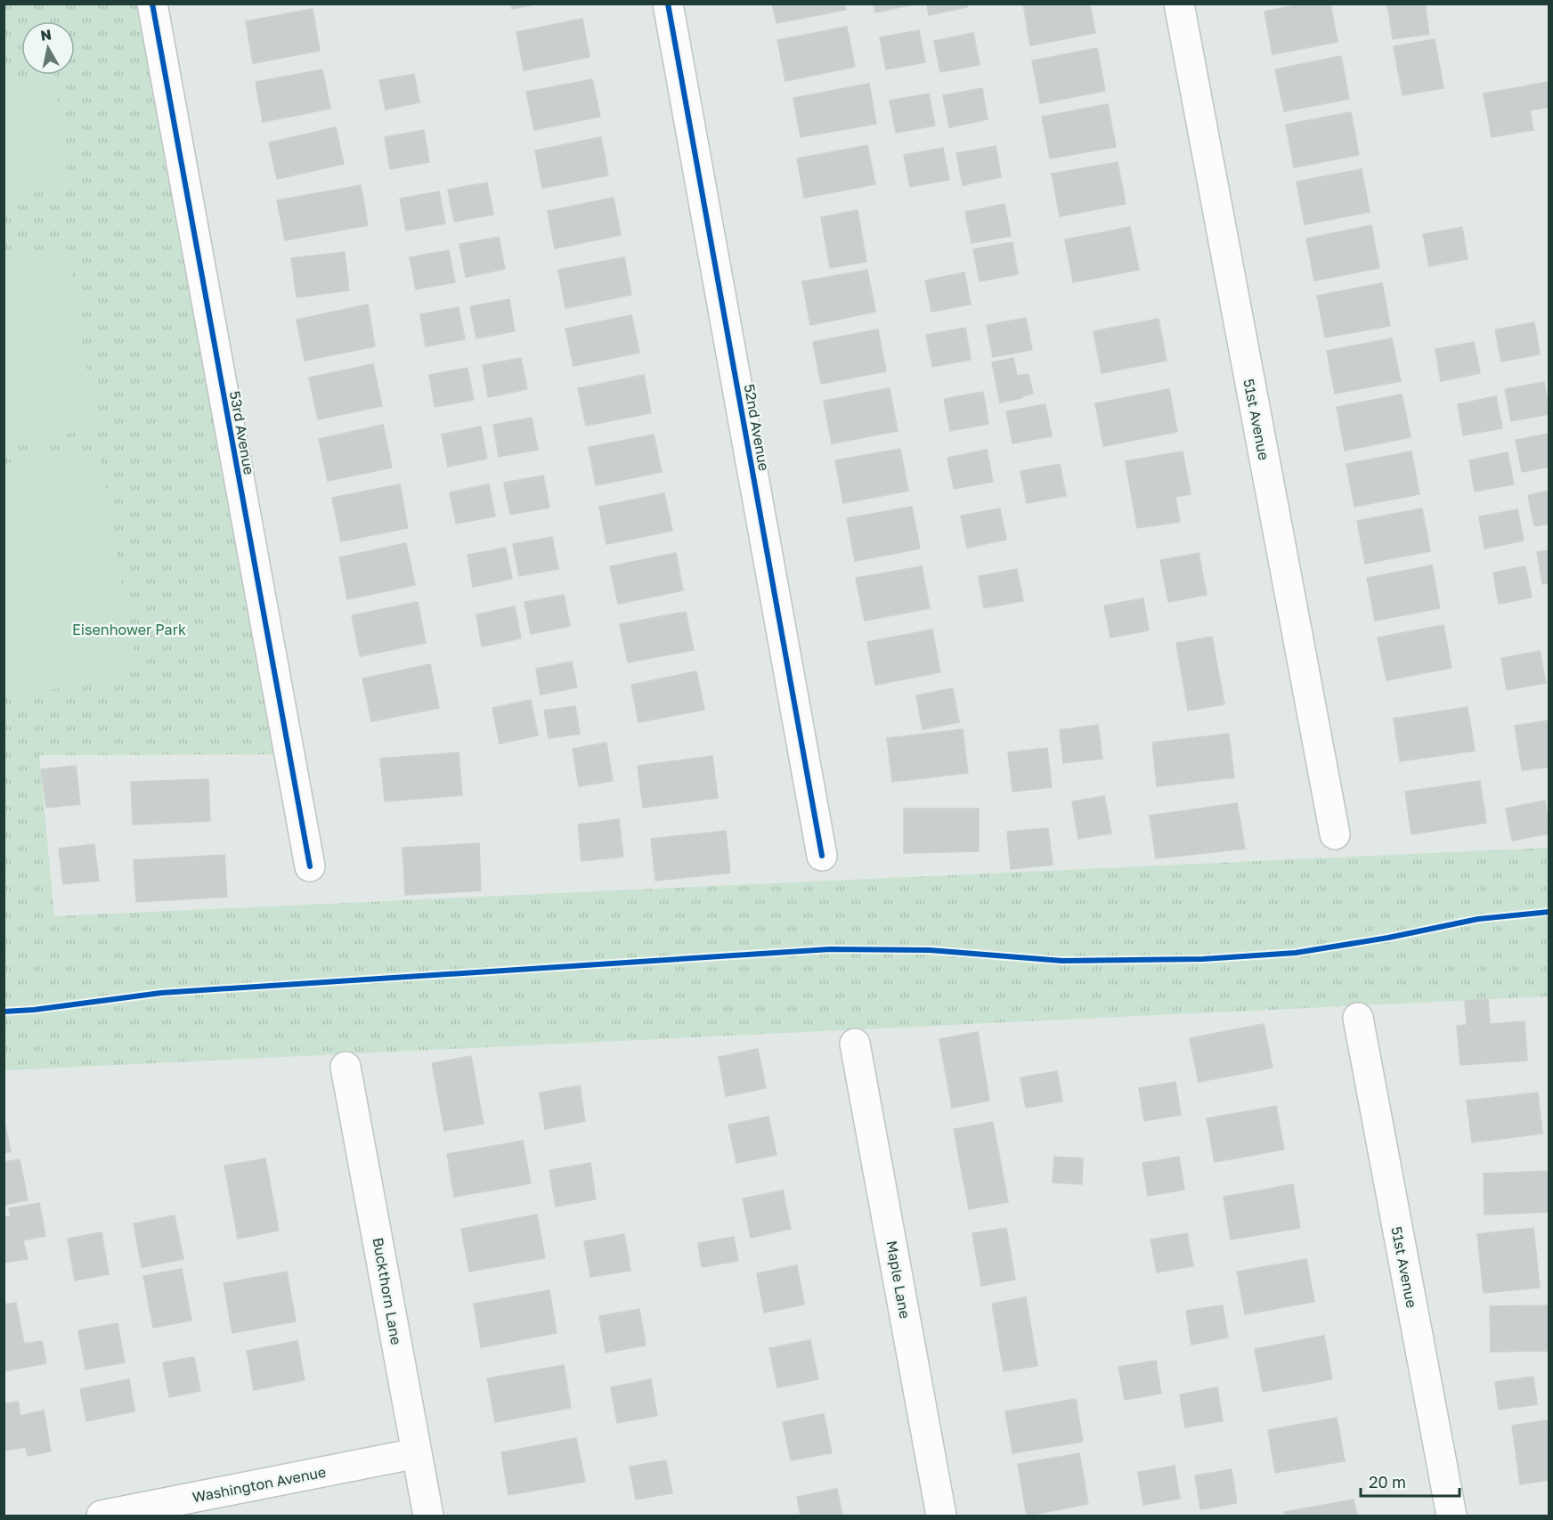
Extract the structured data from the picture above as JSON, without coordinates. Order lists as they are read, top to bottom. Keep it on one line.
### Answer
{"streets":{"street":["51st Avenue","52nd Avenue","53rd Avenue","Maple Lane","Buckthorn Lane","Washington Avenue"]},"crossings":[["Buckthorn Lane","Washington Avenue"]],"parks":["Eisenhower Park"],"scale_bar":"20 m","north":"top"}
